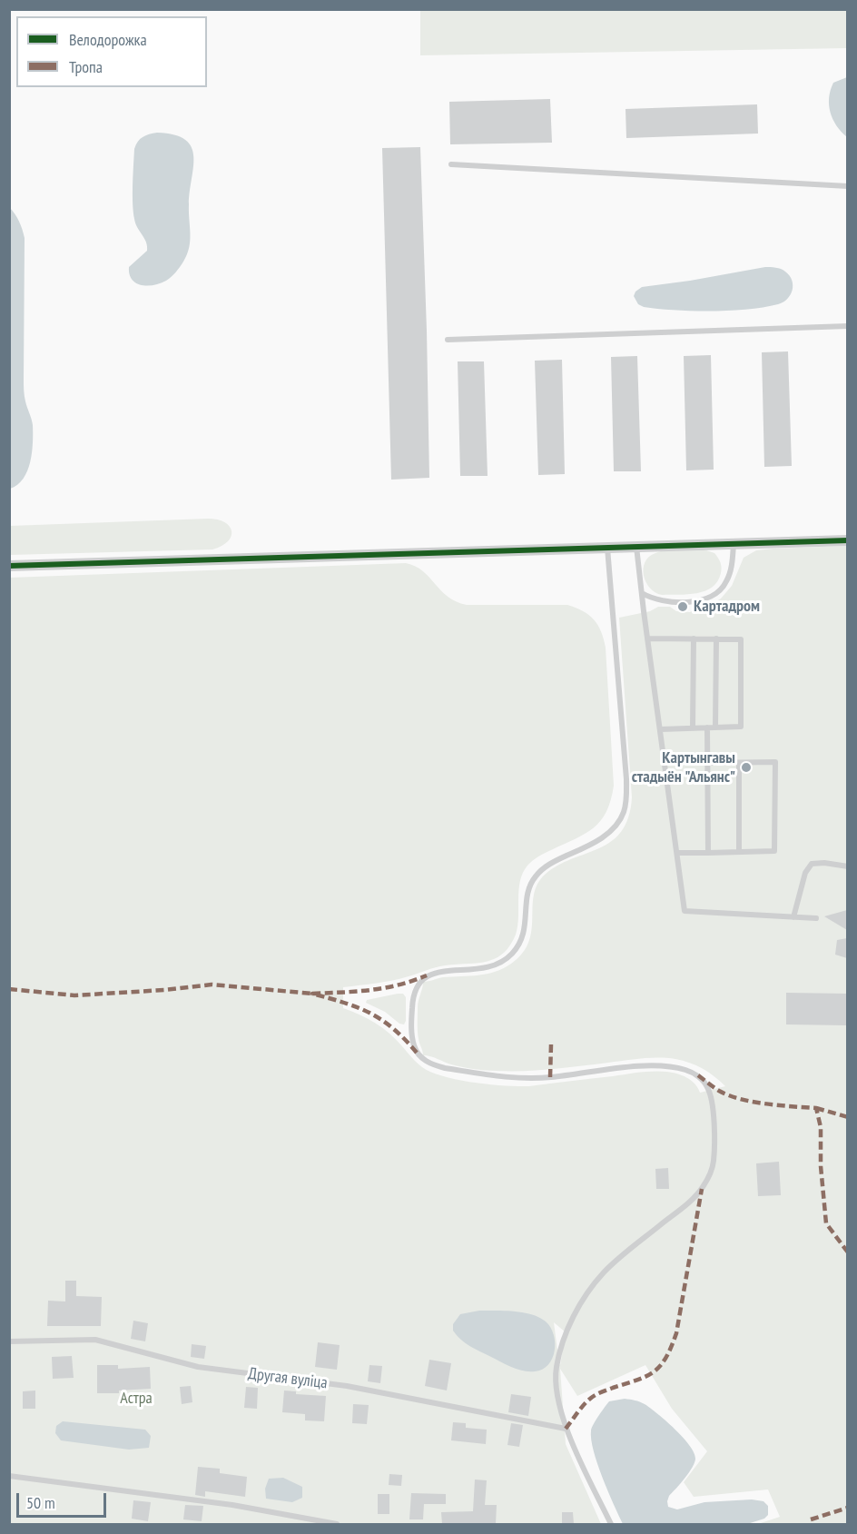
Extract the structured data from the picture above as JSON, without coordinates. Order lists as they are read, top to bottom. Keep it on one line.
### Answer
{"streets":{"lane":["Другая вуліца"]},"parks":["Астра"],"places":["Картадром","Картынгавы стадыён \"Альянс\""],"legend":["Велодорожка","Тропа"],"scale_bar":"50 m"}
